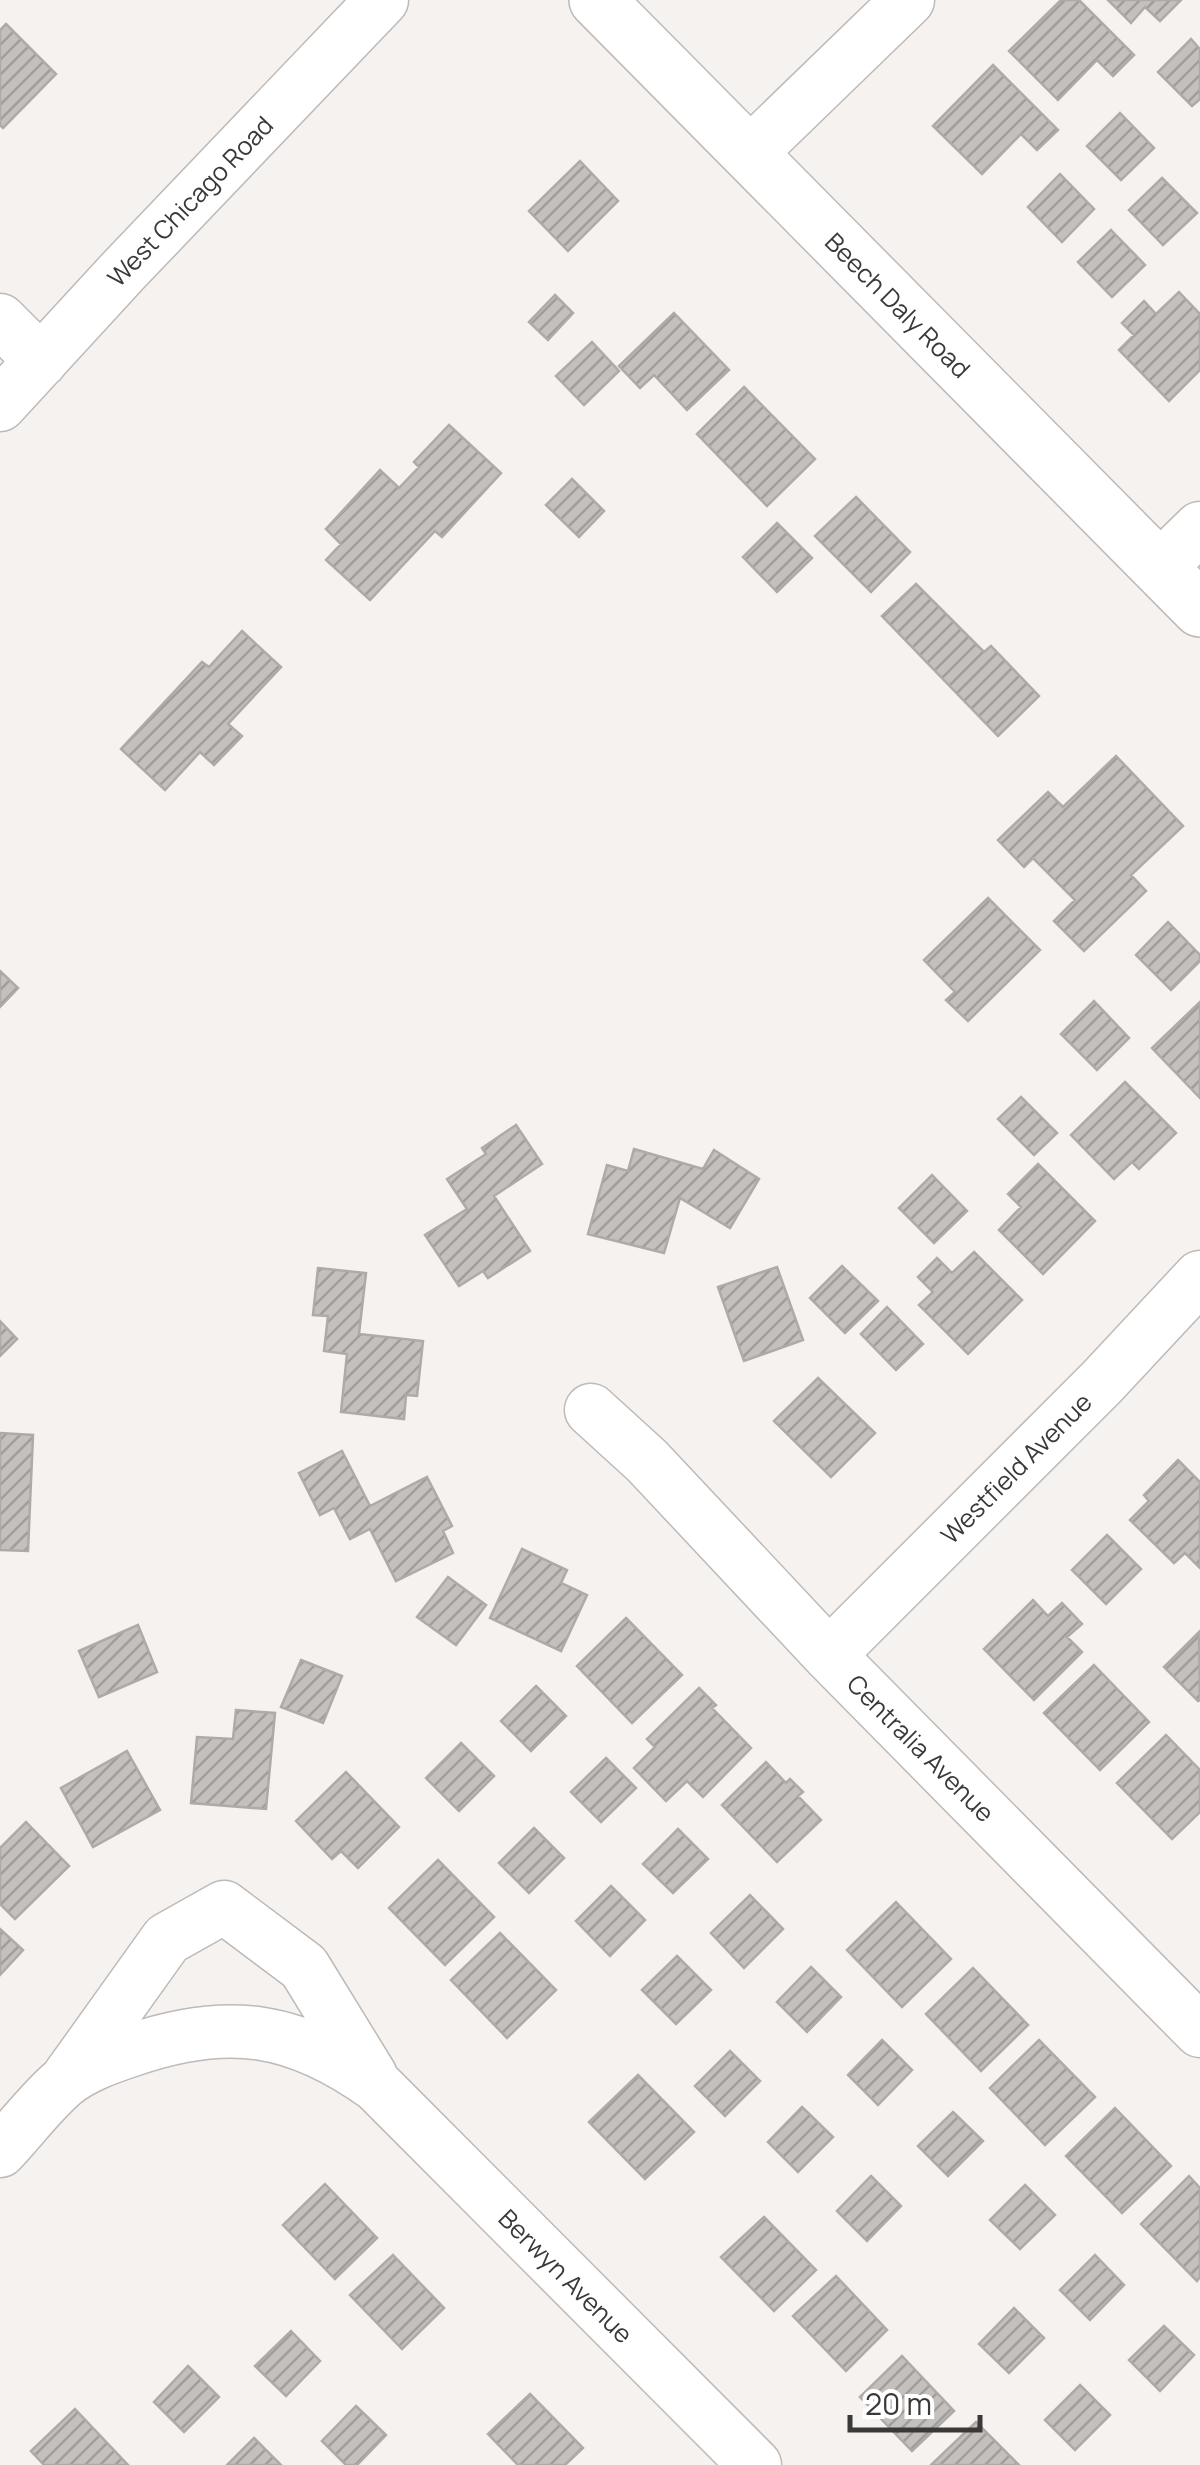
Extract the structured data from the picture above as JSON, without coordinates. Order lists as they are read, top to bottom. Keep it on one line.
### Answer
{"streets":{"main road":["Beech Daly Road"],"street":["West Chicago Road","Westfield Avenue","Centralia Avenue","Berwyn Avenue"]},"crossings":[["Westfield Avenue","Centralia Avenue"]],"scale_bar":"20 m"}
